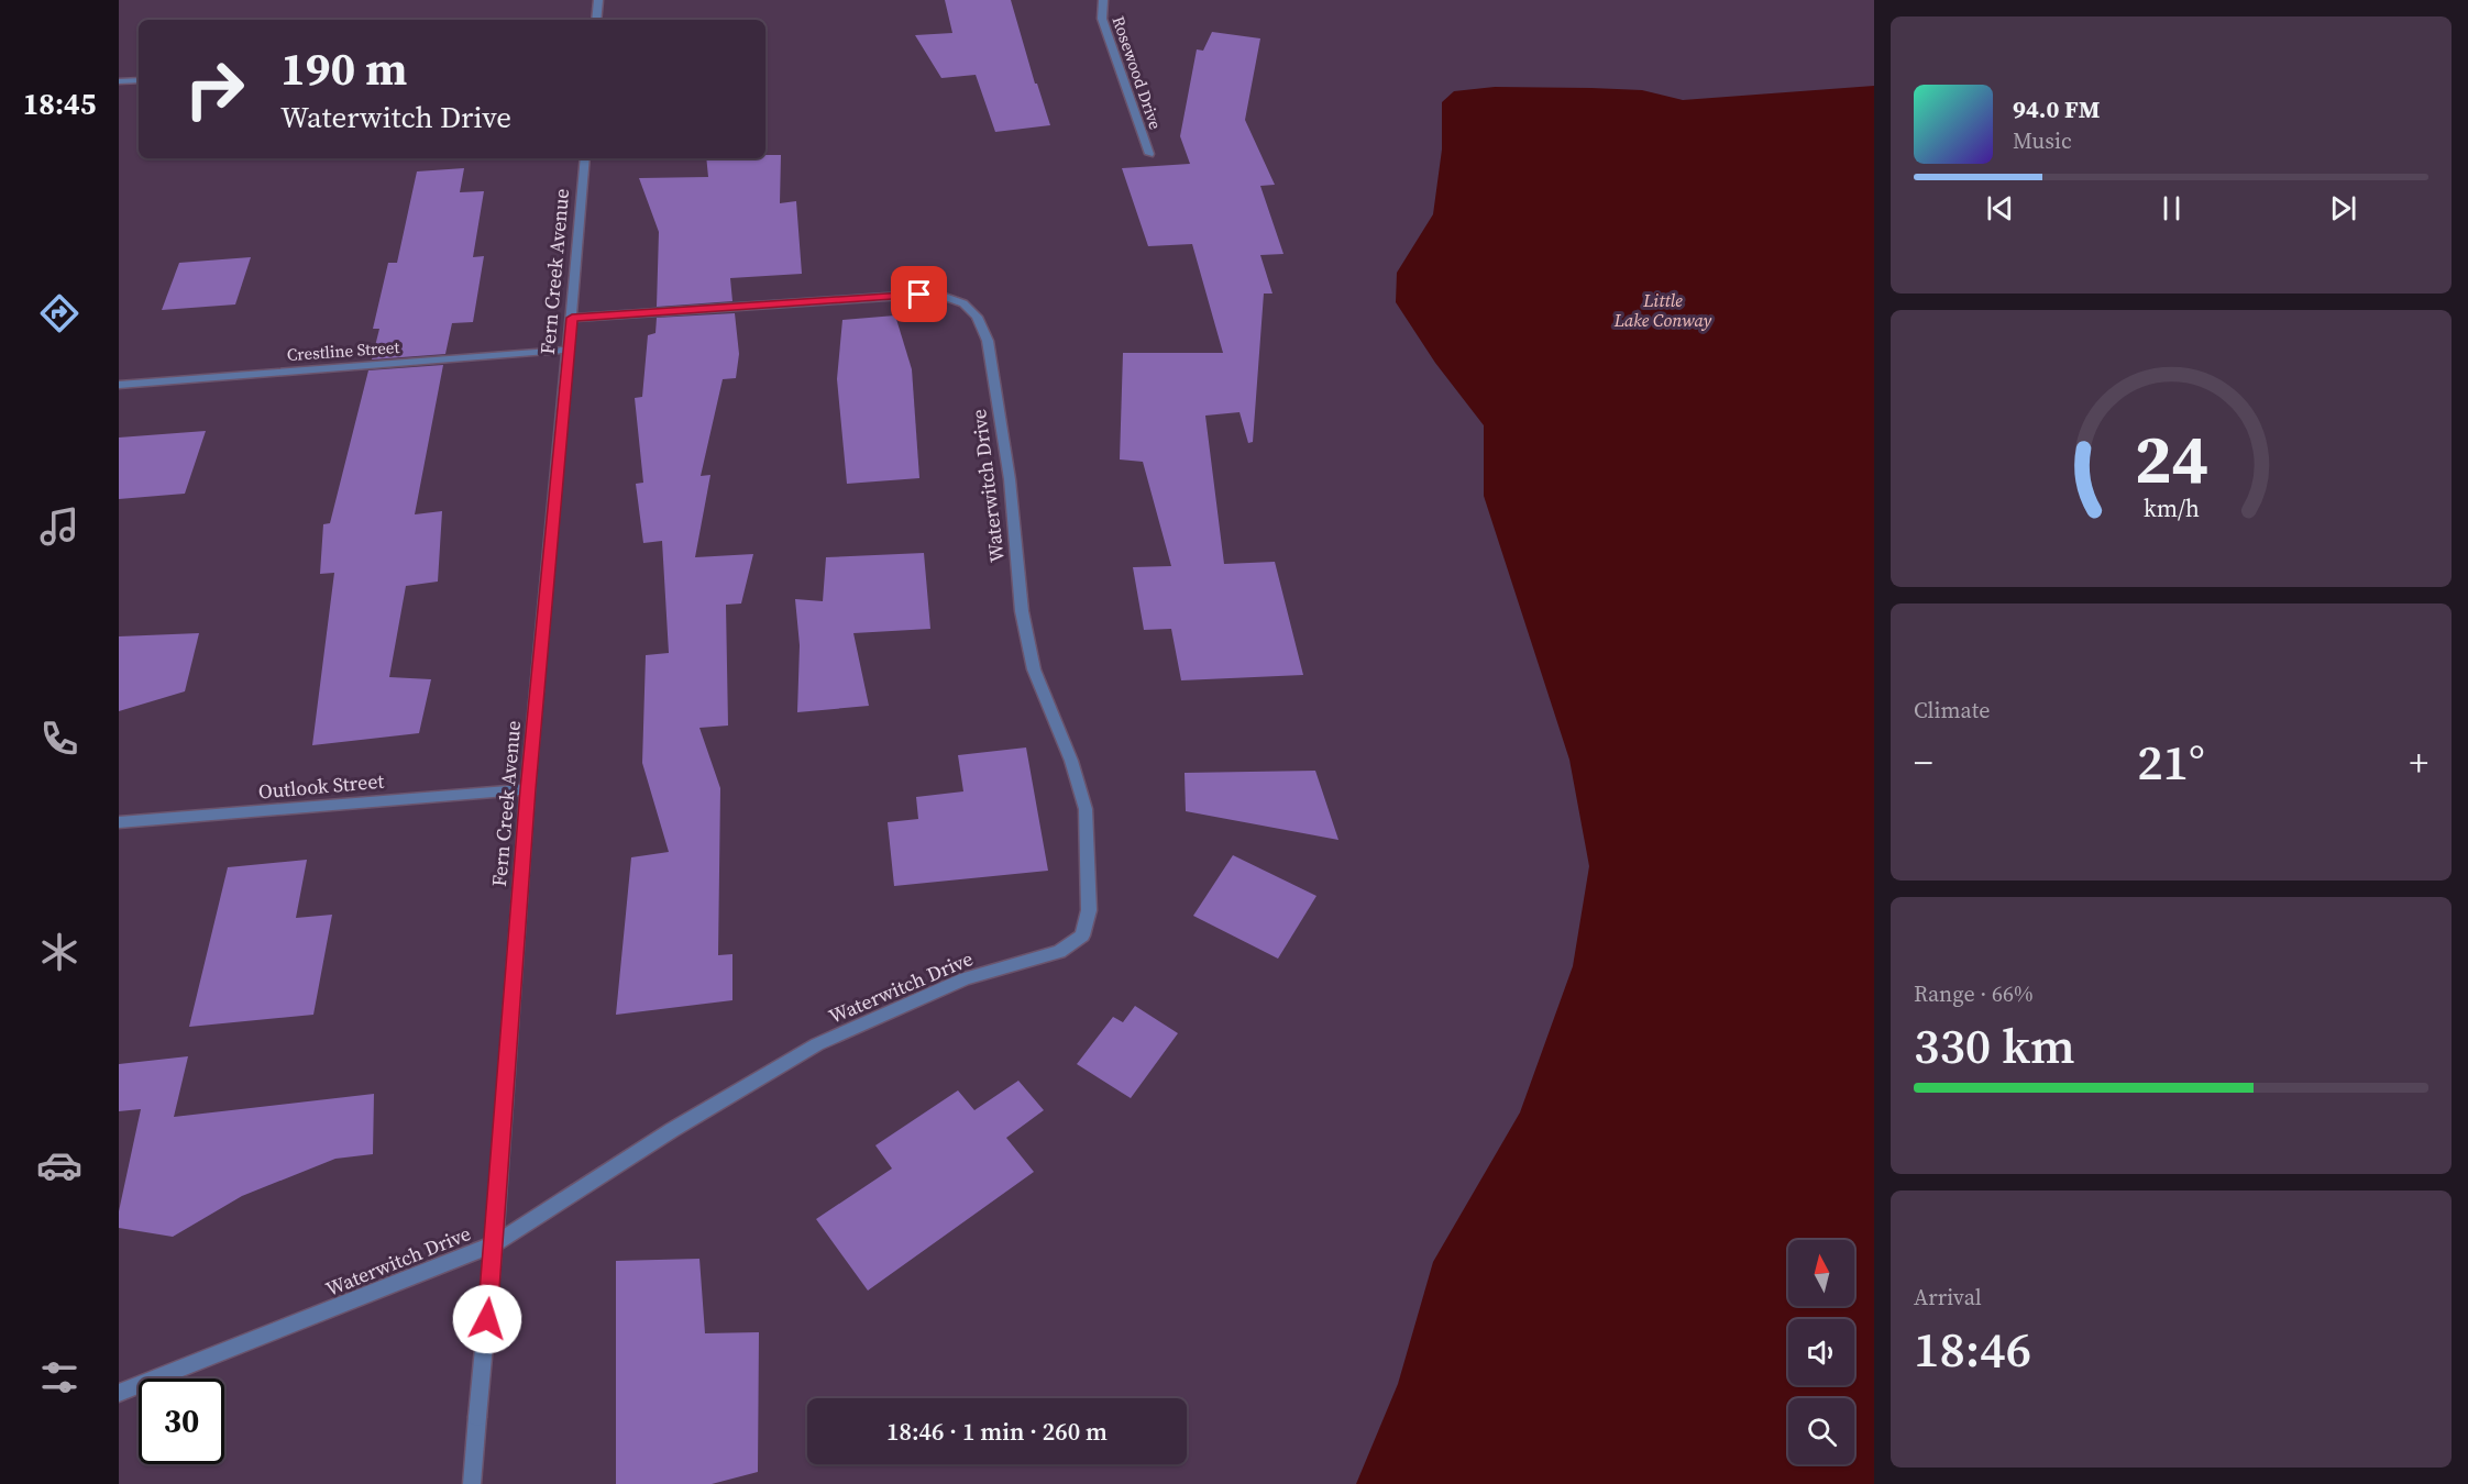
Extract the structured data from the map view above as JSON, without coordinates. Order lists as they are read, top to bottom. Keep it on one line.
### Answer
{"streets":{"street":["Rosewood Drive","Fern Creek Avenue","Crestline Street","Waterwitch Drive","Outlook Street"]},"crossings":[["Fern Creek Avenue","Crestline Street"],["Fern Creek Avenue","Waterwitch Drive"],["Fern Creek Avenue","Outlook Street"]],"water":["Little Lake Conway"],"north":"top","page":{"tabs":"18:45","turn":["190 m","Waterwitch Drive"],"song":["94.0 FM","Music"],"tile":["Climate",["Range · 66%","330 km"],["Arrival","18:46"]],"heat":["−","21°","+"],"limit":"30","trip":"18:46 · 1 min · 260 m","gauge":["24","km/h"]}}
